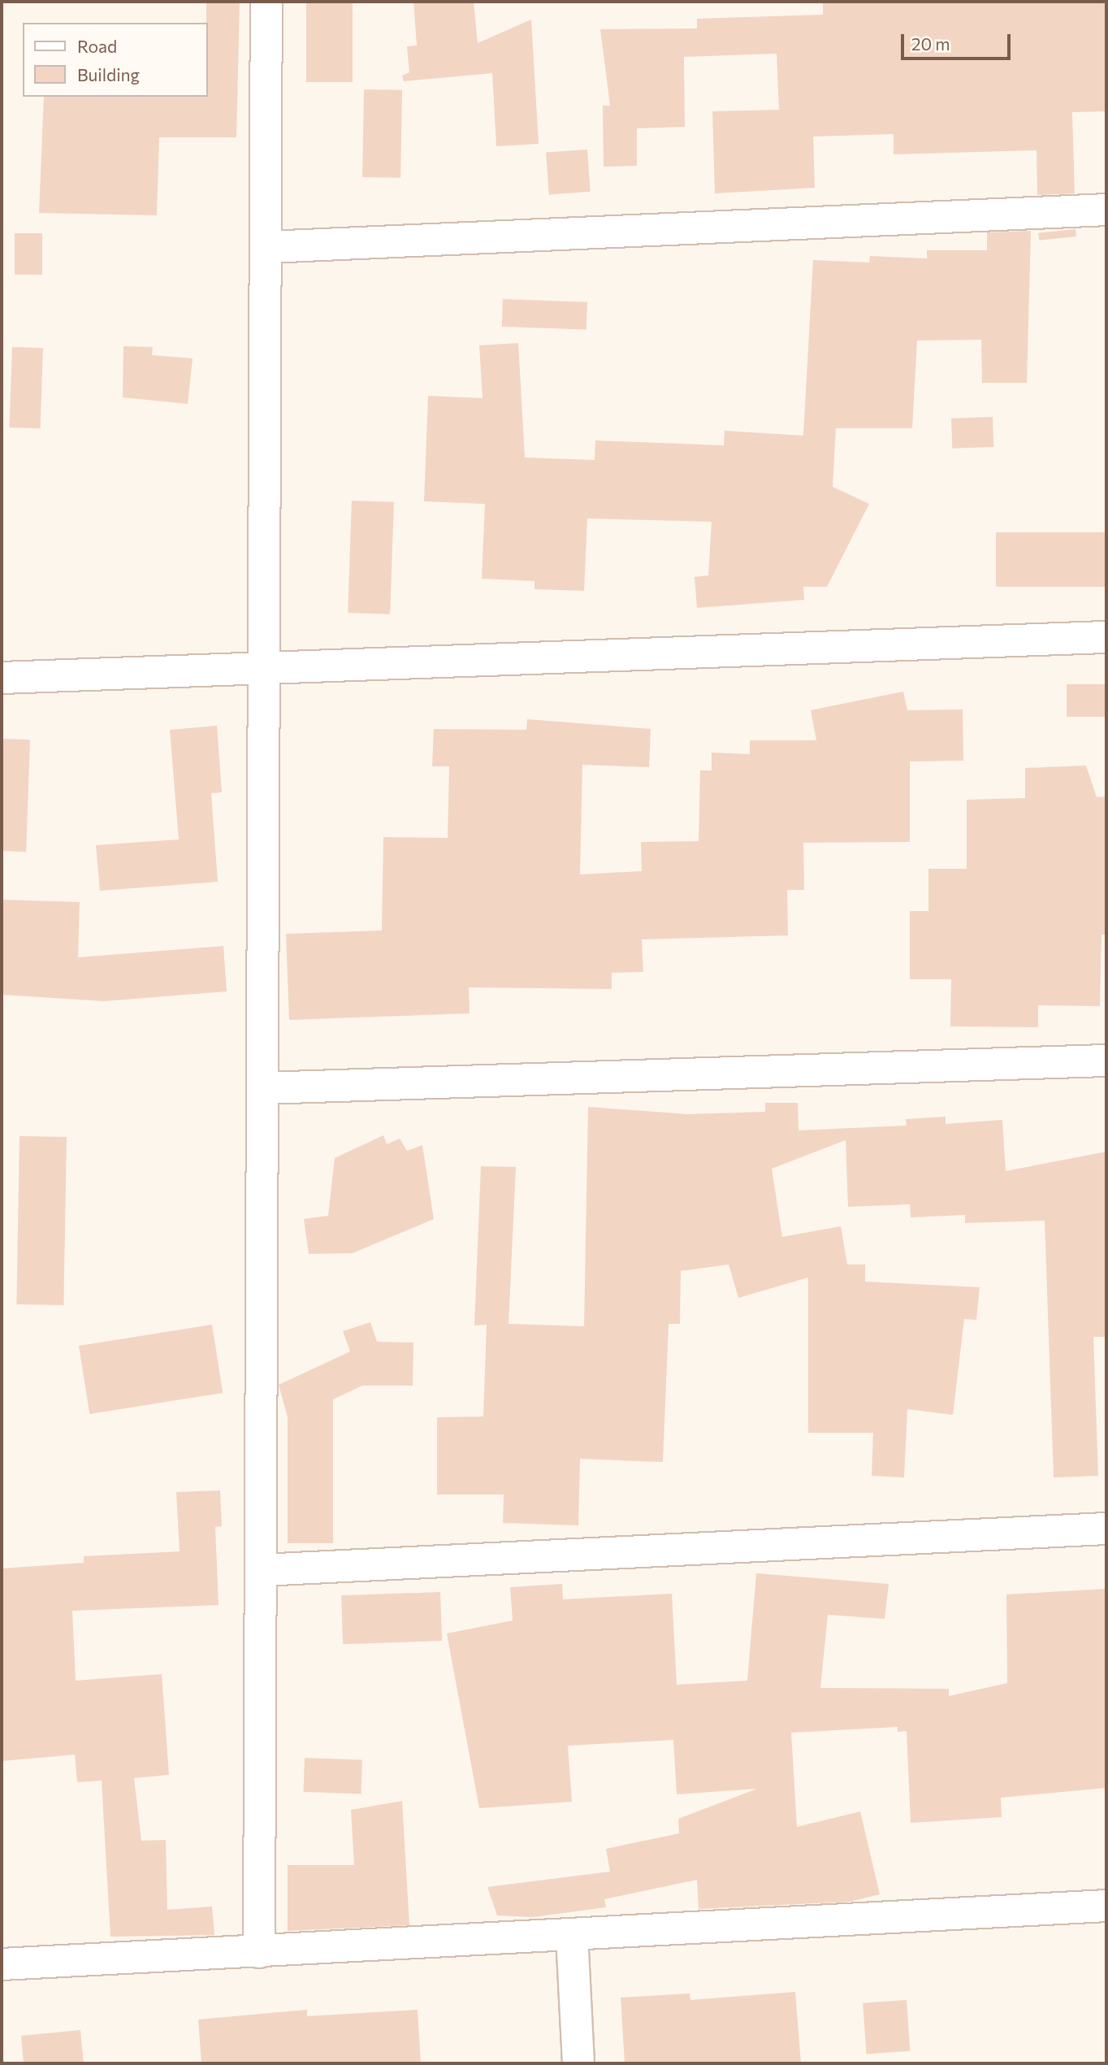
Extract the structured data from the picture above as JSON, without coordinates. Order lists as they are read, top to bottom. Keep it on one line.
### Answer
{"legend":["Road","Building"],"scale_bar":"20 m"}
